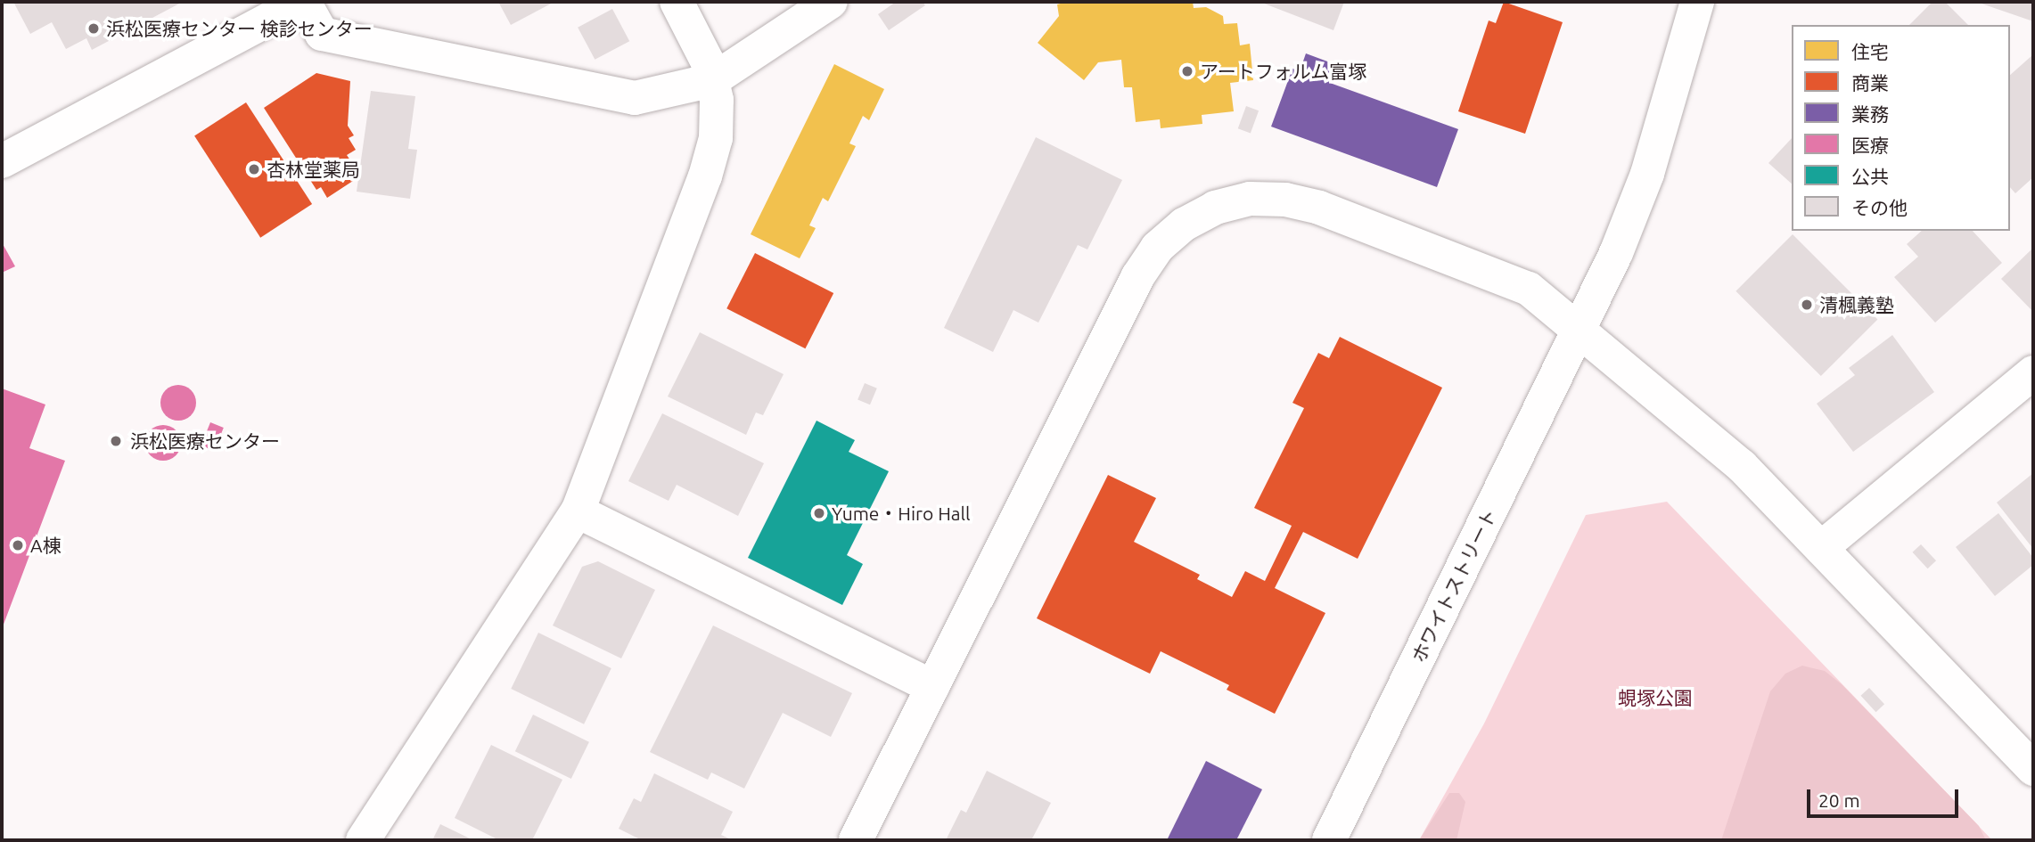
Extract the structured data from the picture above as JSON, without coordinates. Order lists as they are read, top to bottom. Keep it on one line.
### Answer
{"streets":{"street":["ホワイトストリート"]},"parks":["蜆塚公園"],"places":["浜松医療センター 検診センター","アートフォルム富塚","杏林堂薬局","清楓義塾","浜松医療センター","Yume・Hiro Hall","A棟"],"legend":["住宅","商業","業務","医療","公共","その他"],"scale_bar":"20 m"}
